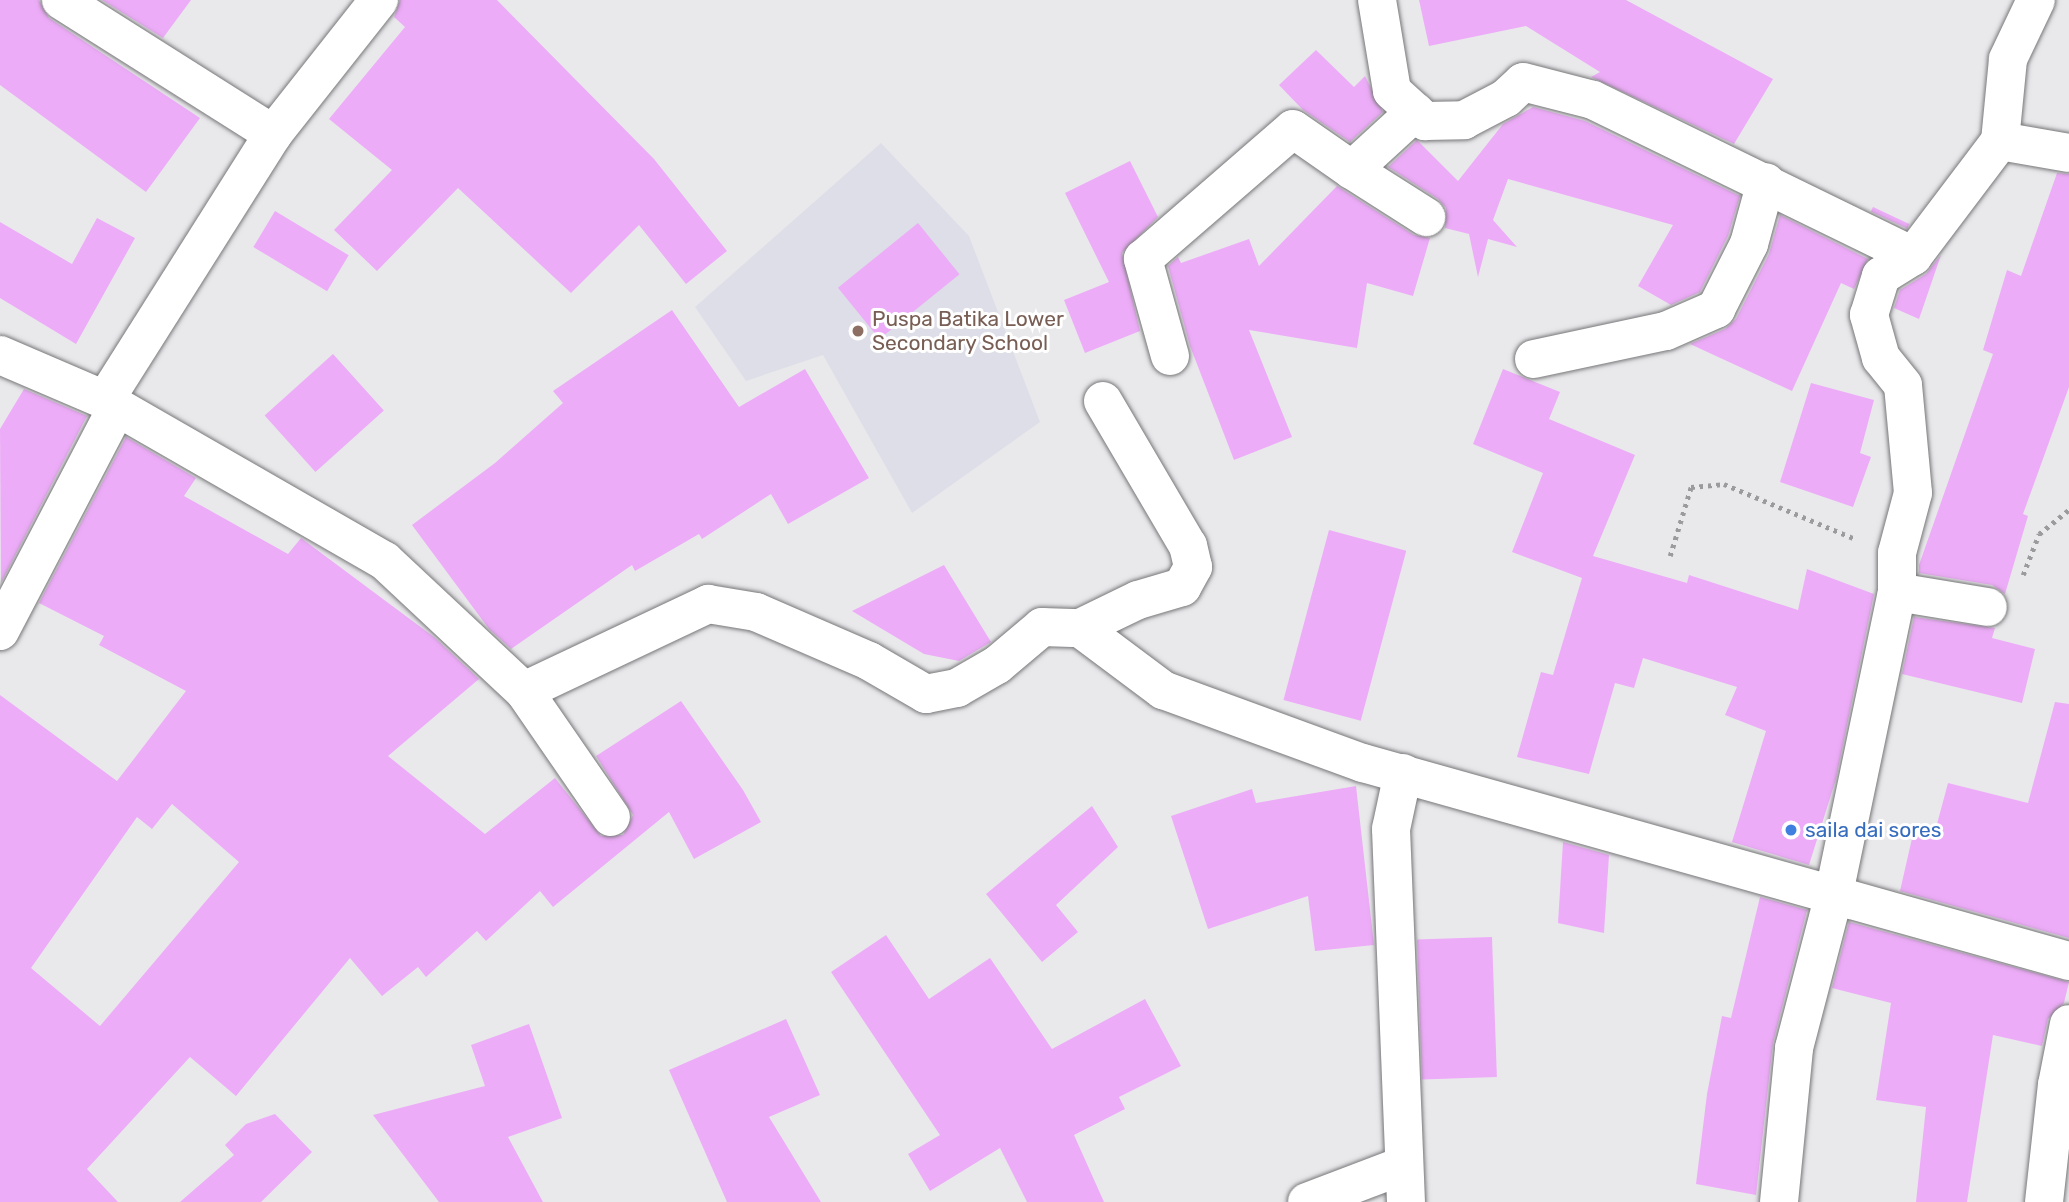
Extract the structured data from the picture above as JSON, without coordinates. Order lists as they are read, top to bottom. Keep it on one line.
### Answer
{"places":["Puspa Batika Lower Secondary School","saila dai sores"]}
